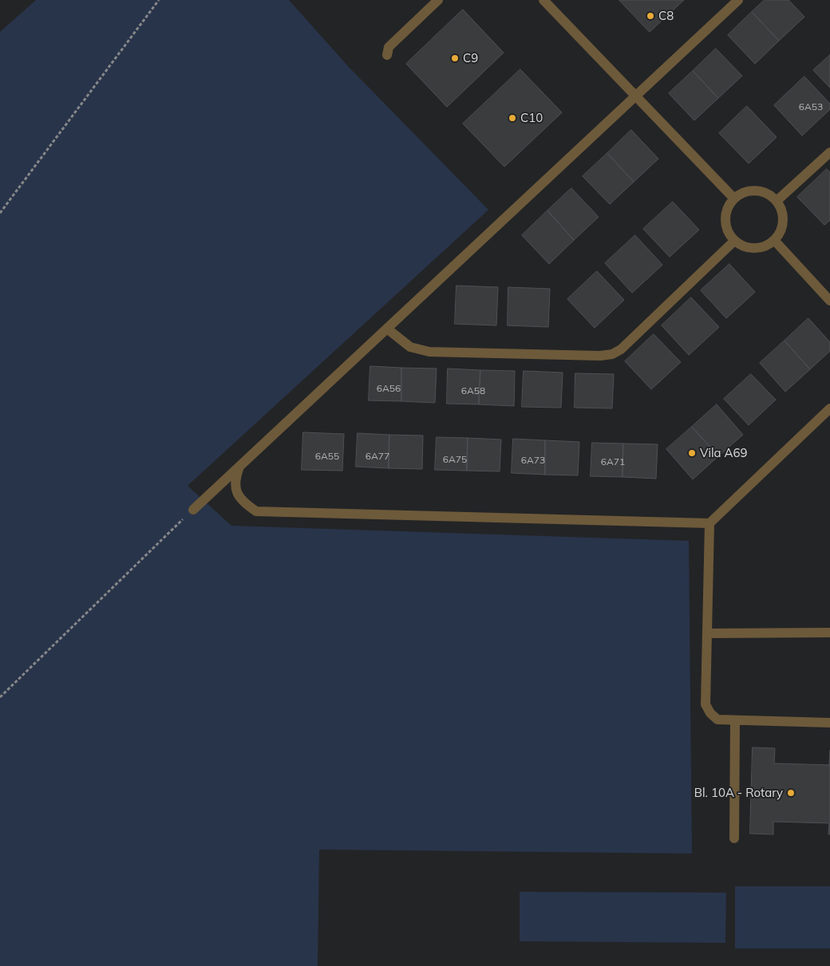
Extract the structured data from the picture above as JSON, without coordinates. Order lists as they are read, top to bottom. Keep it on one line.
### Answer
{"places":["C8","C9","C10","Vila A69","Bl. 10A - Rotary"],"house_numbers":["6A53","6A56","6A58","6A55","6A77","6A75","6A73","6A71"]}
